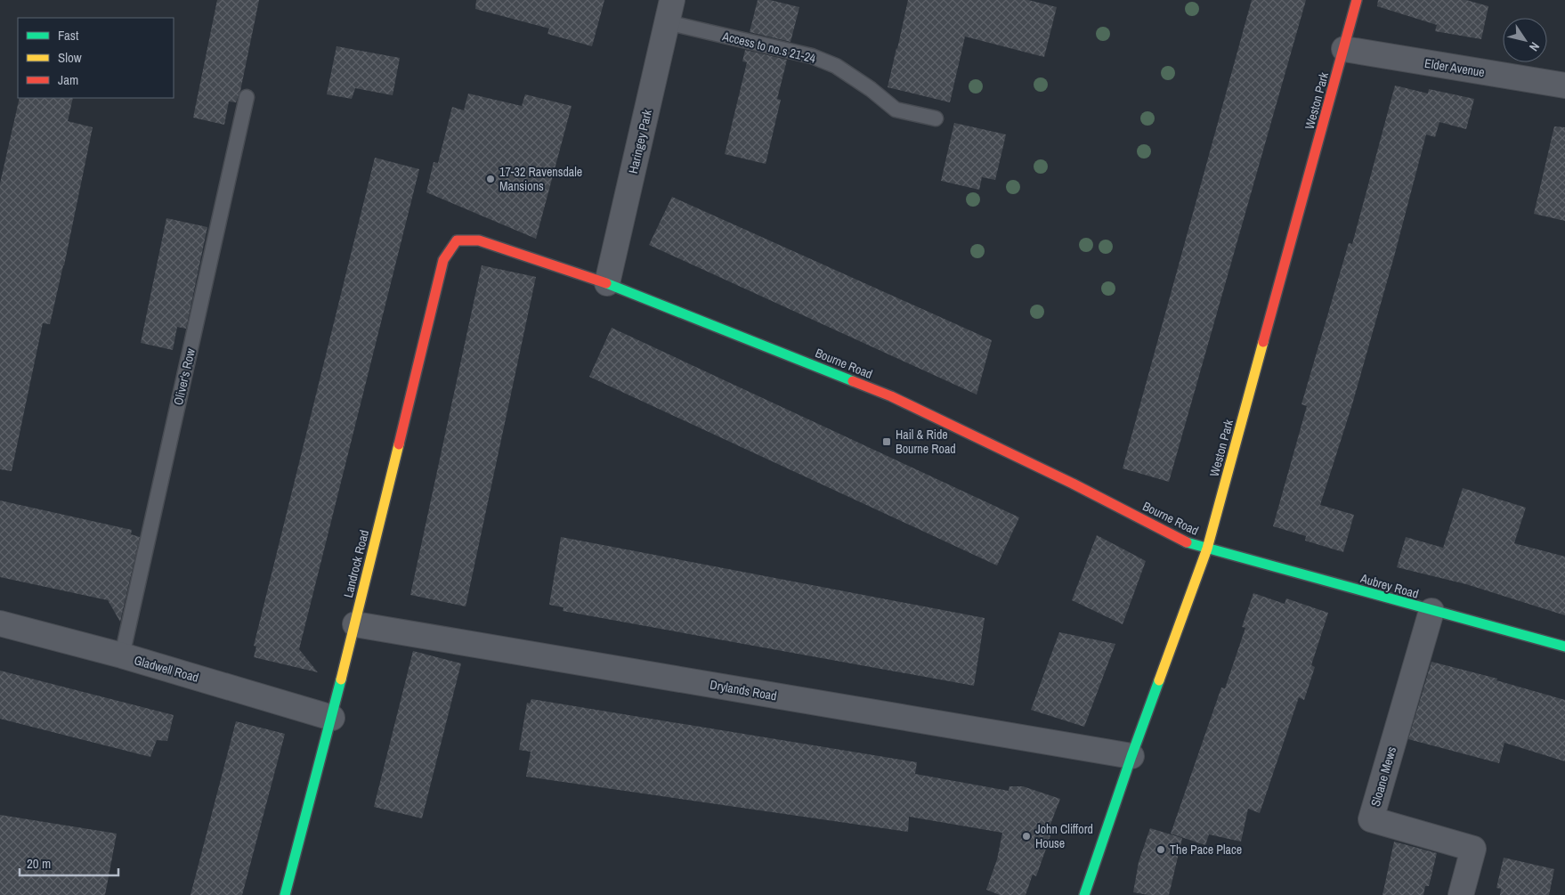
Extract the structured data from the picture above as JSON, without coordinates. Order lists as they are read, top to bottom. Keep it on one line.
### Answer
{"streets":{"street":["Elder Avenue","Weston Park","Haringey Park","Bourne Road","Landrock Road","Aubrey Road","Gladwell Road","Drylands Road","Sloane Mews"],"lane":["Access to no.s 21-24","Oliver's Row"]},"crossings":[["Access to no.s 21-24","Haringey Park"],["Elder Avenue","Weston Park"],["Weston Park","Bourne Road"],["Weston Park","Aubrey Road"],["Weston Park","Drylands Road"],["Haringey Park","Bourne Road"],["Bourne Road","Landrock Road"],["Bourne Road","Aubrey Road"],["Oliver's Row","Gladwell Road"],["Landrock Road","Gladwell Road"],["Landrock Road","Drylands Road"],["Aubrey Road","Sloane Mews"]],"places":{"other":["17-32 Ravensdale Mansions","John Clifford House","The Pace Place"],"transit":["Hail & Ride Bourne Road"]},"legend":["Fast","Slow","Jam"],"scale_bar":"20 m","north":"bottom right"}
